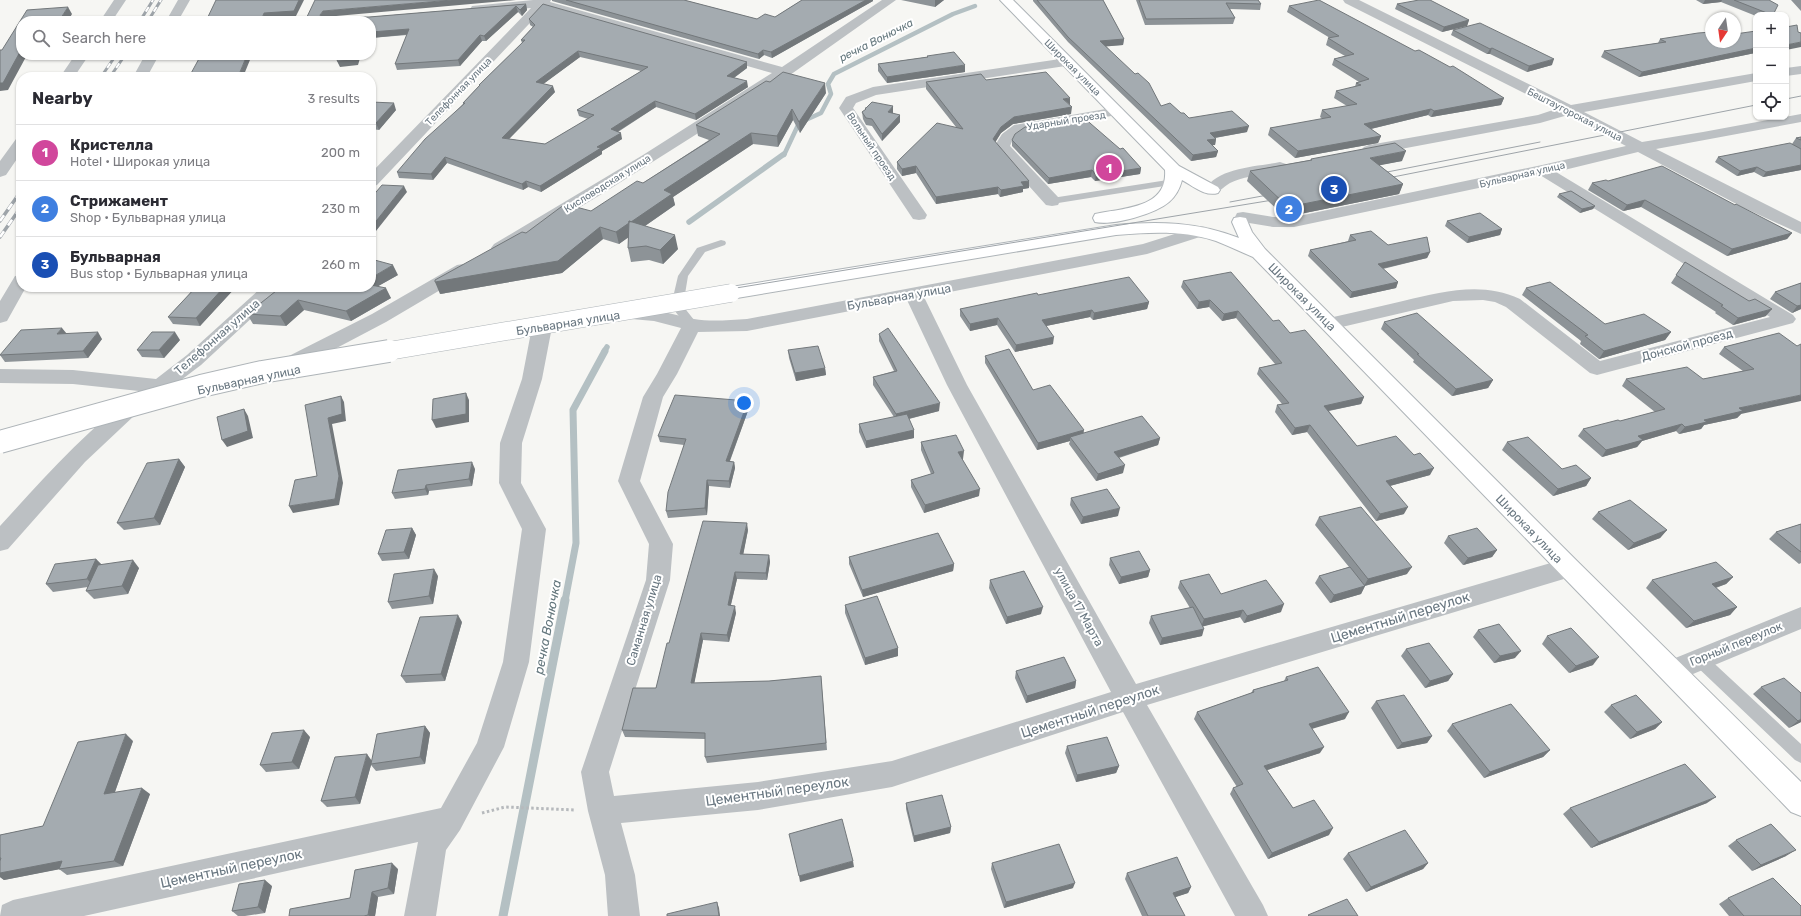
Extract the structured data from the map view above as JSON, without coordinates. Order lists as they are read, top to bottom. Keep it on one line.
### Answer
{"streets":{"main road":["Широкая улица"],"street":["Телефонная улица","Бештаугорская улица","Ударный проезд","Вольный проезд","Бульварная улица","Кисловодская улица","Донской проезд","улица 17 Марта","Цементный переулок","Саманная улица","Горный переулок"]},"crossings":[["Широкая улица","Ударный проезд"],["Широкая улица","Вольный проезд"],["Широкая улица","Бульварная улица"],["Широкая улица","Донской проезд"],["Широкая улица","Цементный переулок"],["Широкая улица","Горный переулок"],["Телефонная улица","Бульварная улица"],["Бештаугорская улица","Бульварная улица"],["Бульварная улица","Кисловодская улица"],["Бульварная улица","Донской проезд"],["Бульварная улица","улица 17 Марта"],["Бульварная улица","Саманная улица"],["улица 17 Марта","Цементный переулок"],["Цементный переулок","Саманная улица"]],"water":["речка Вонючка"],"north":"bottom","page":{"map_buttons":["+","−"],"search":"Search here","heading":["Nearby","3 results"],"list":[{"mark":"1","name":"Кристелла","note":"Hotel · Широкая улица","value":"200 m"},{"mark":"2","name":"Стрижамент","note":"Shop · Бульварная улица","value":"230 m"},{"mark":"3","name":"Бульварная","note":"Bus stop · Бульварная улица","value":"260 m"}],"pins":["1","3","2"]}}
